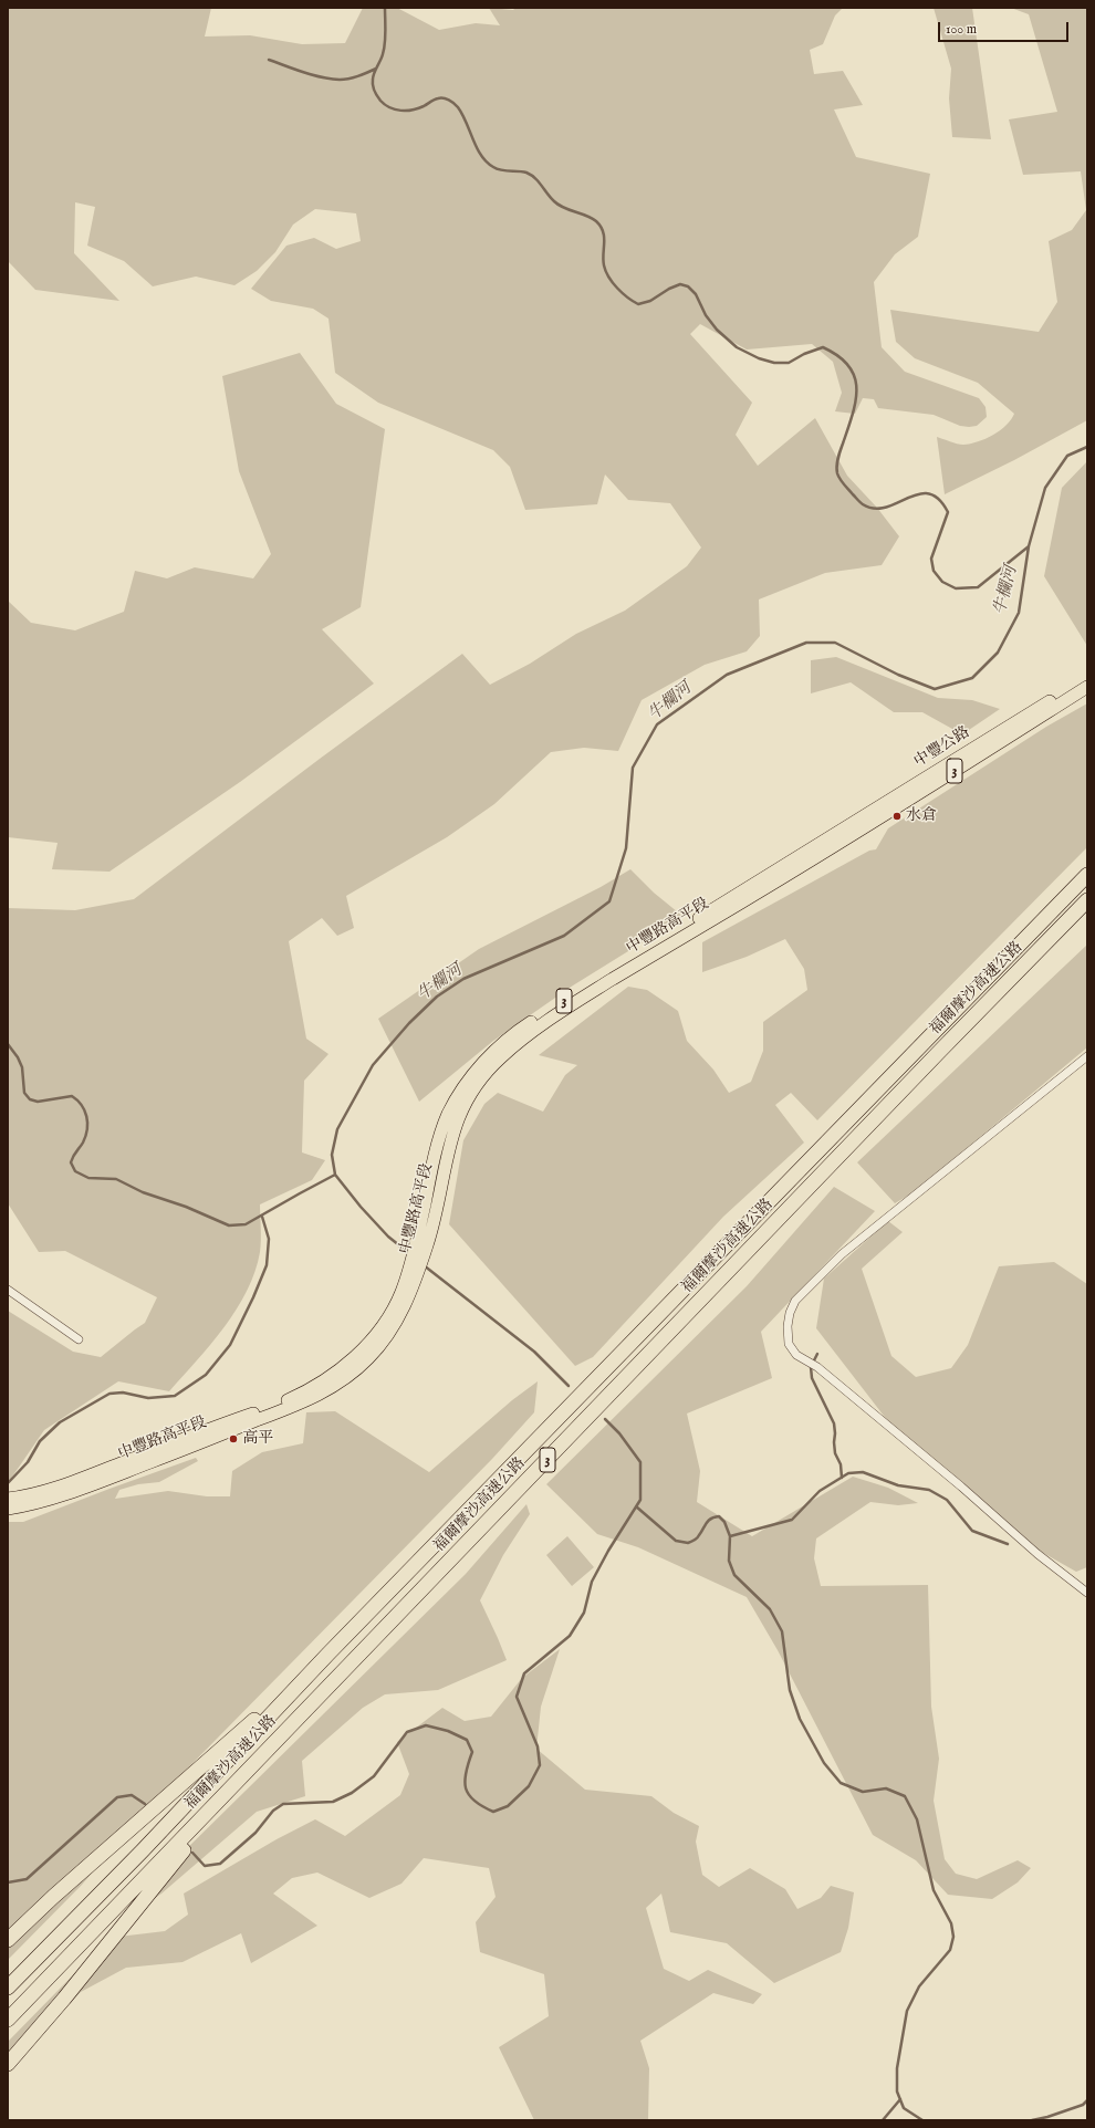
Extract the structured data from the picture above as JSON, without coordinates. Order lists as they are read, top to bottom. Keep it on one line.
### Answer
{"streets":{"highway":["3","福爾摩沙高速公路"],"main road":["中豐公路","中豐路高平段"]},"crossings":[["中豐公路","中豐路高平段"]],"water":["牛欄河"],"places":["水倉","高平"],"scale_bar":"100 m"}
